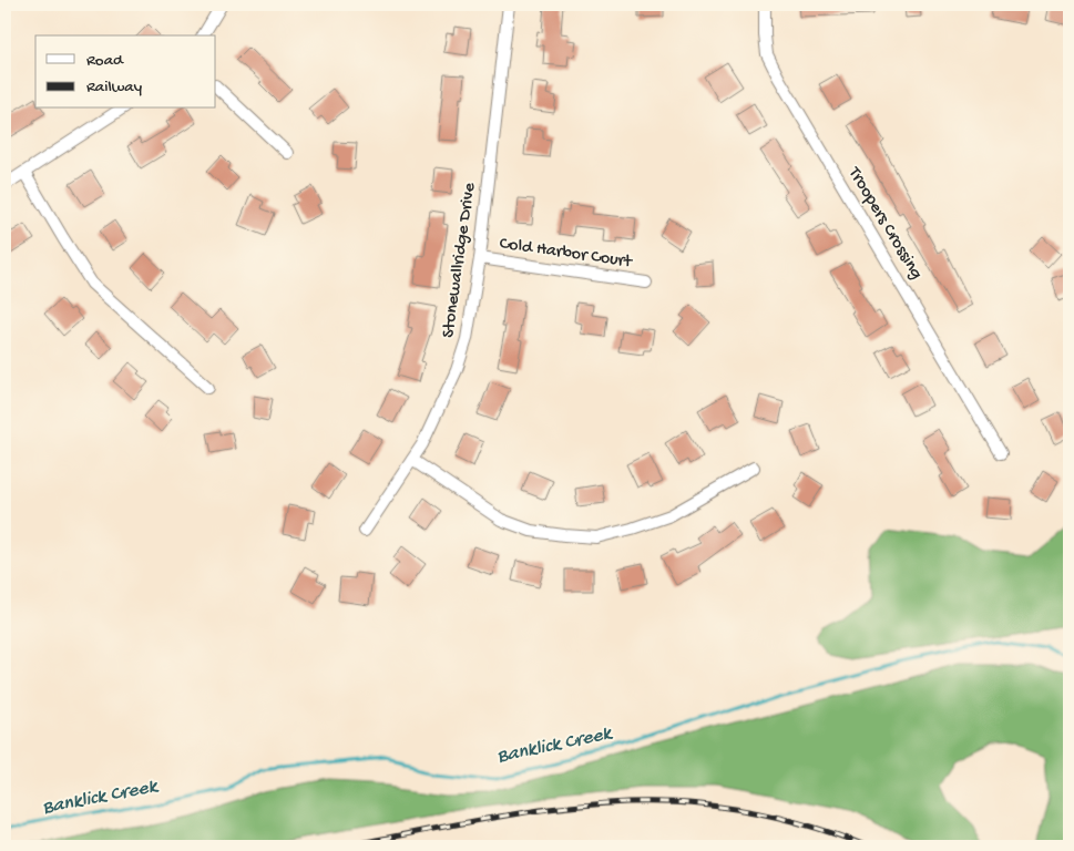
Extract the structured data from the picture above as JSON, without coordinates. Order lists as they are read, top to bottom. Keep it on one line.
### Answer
{"streets":{"street":["Troopers Crossing","Cold Harbor Court","Stonewallridge Drive"]},"crossings":[["Cold Harbor Court","Stonewallridge Drive"]],"water":["Banklick Creek"],"legend":["Road","Railway"]}
